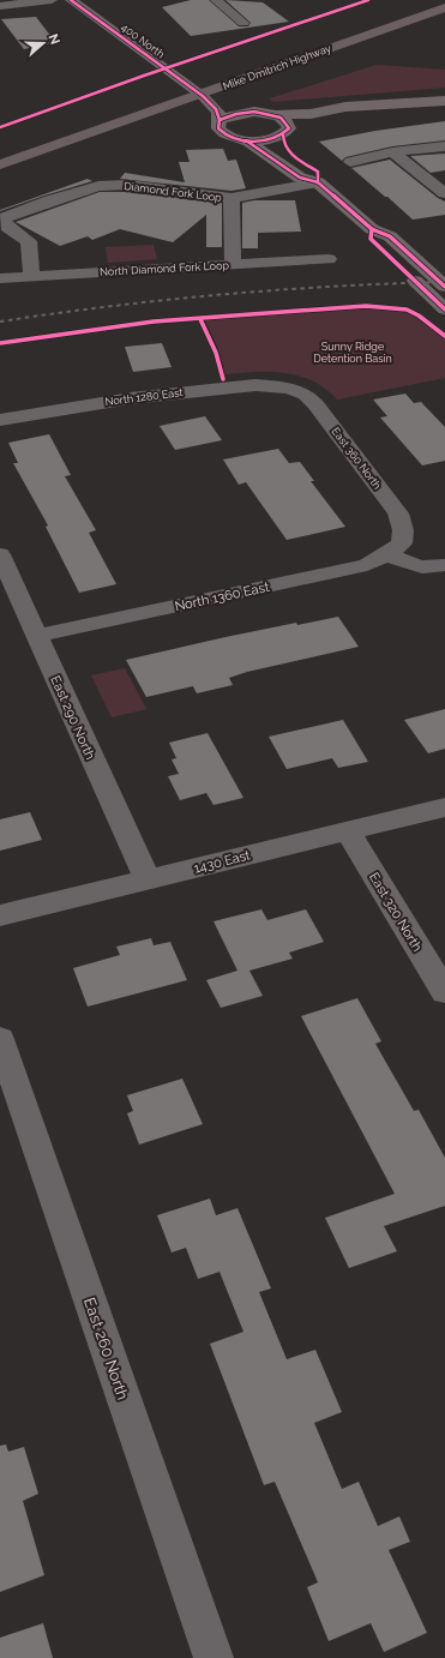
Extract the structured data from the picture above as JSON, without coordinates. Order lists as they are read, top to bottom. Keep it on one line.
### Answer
{"streets":{"highway":["Mike Dmitrich Highway"],"main road":["400 North"],"street":["Diamond Fork Loop","North Diamond Fork Loop","North 1280 East","East 360 North","North 1360 East","East 290 North","1430 East","East 320 North","East 260 North"]},"crossings":[["Diamond Fork Loop","North Diamond Fork Loop"],["North 1280 East","East 360 North"],["East 360 North","North 1360 East"],["North 1360 East","East 290 North"],["East 290 North","1430 East"],["1430 East","East 320 North"]],"parks":["Sunny Ridge Detention Basin"],"north":"right"}
